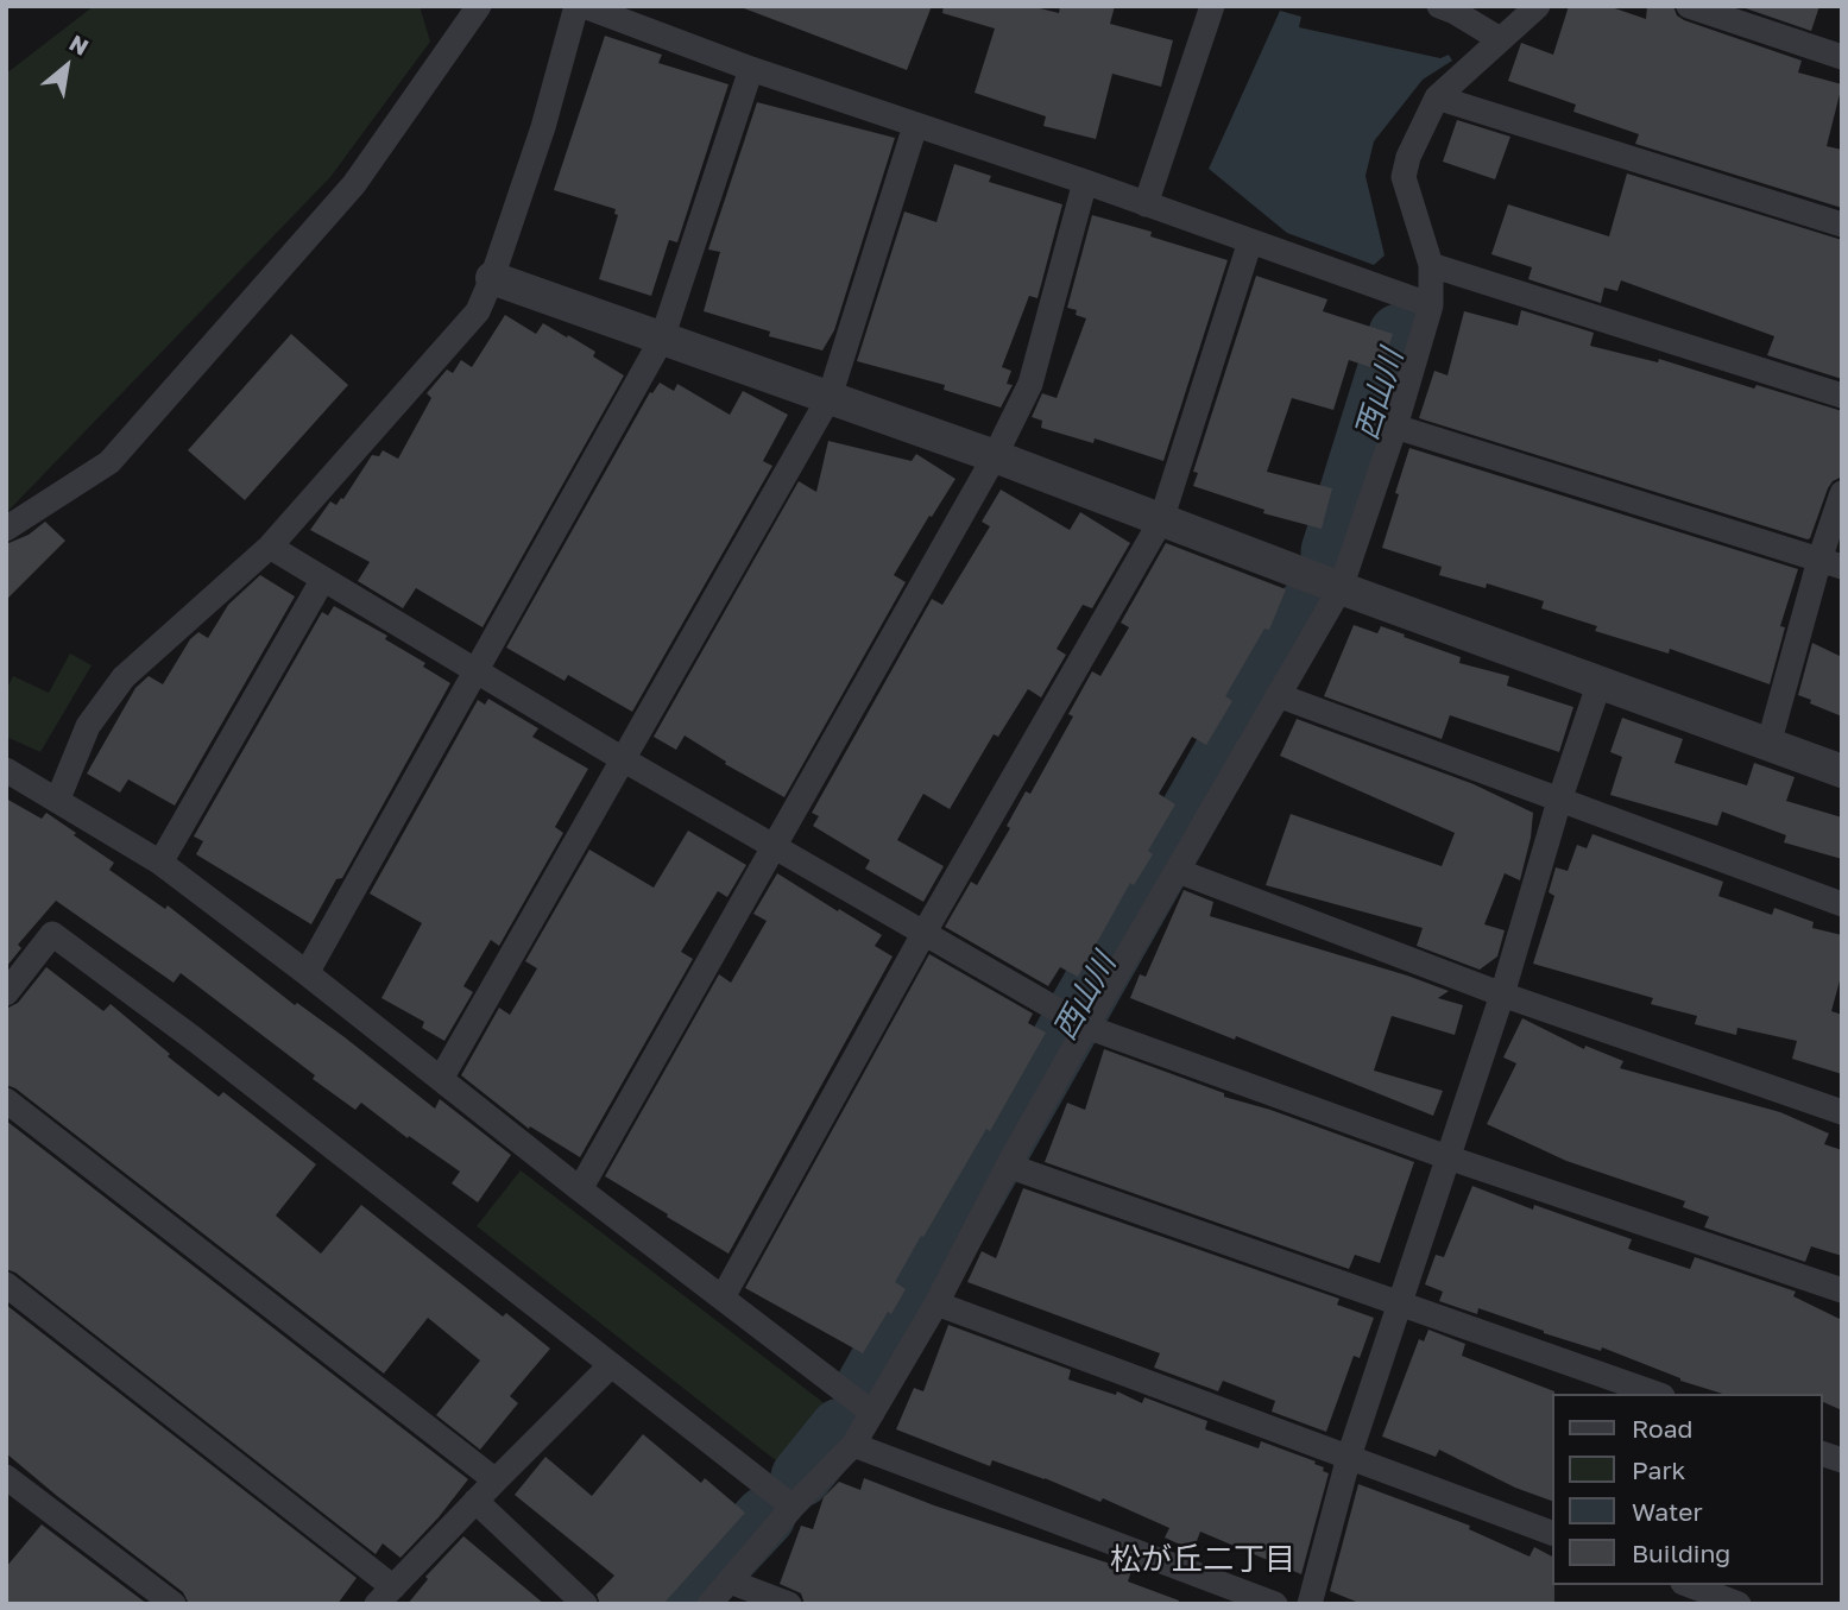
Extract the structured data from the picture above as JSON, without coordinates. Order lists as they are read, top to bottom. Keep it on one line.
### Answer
{"districts":["松が丘二丁目"],"water":["西山川"],"legend":["Road","Park","Water","Building"],"north":"top right"}
